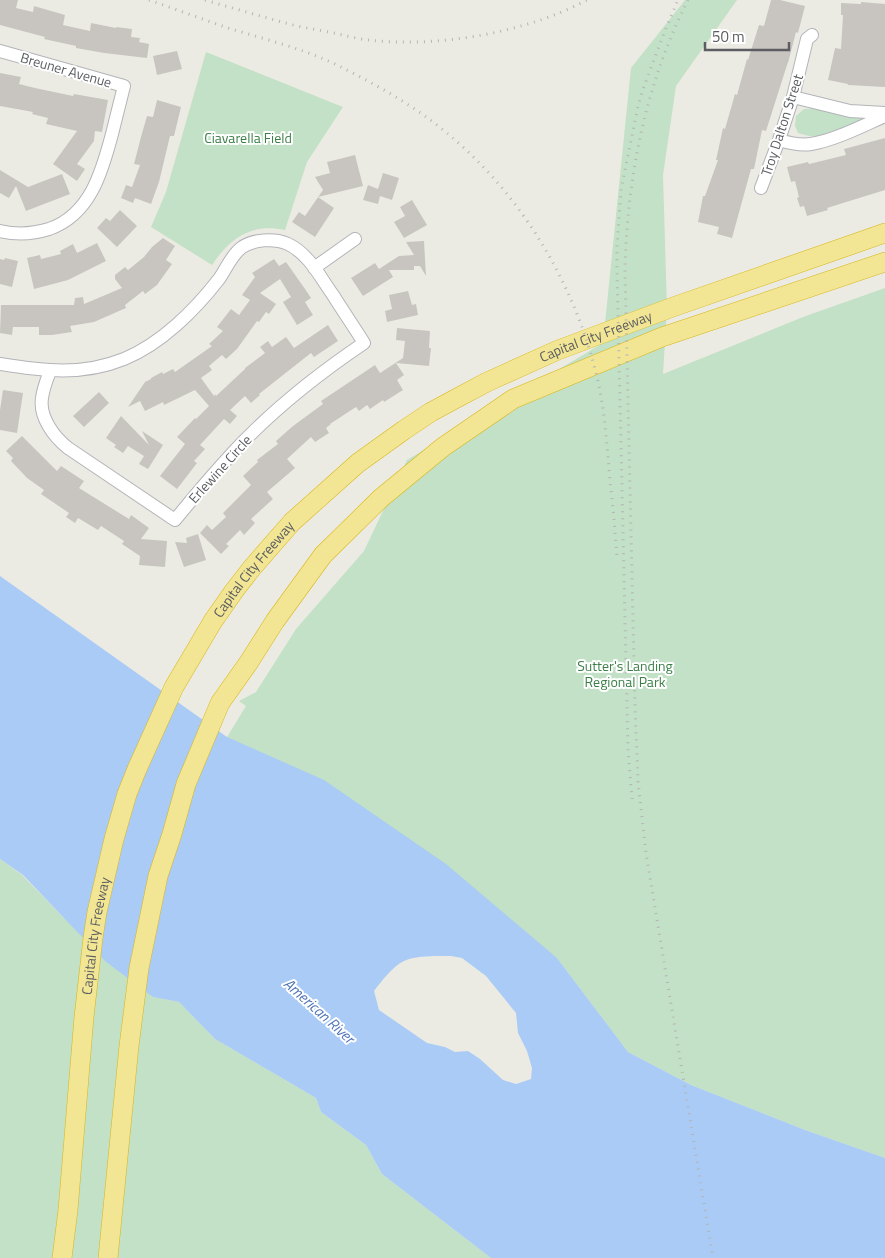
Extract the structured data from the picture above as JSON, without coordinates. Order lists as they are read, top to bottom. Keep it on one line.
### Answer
{"streets":{"highway":["Capital City Freeway"],"street":["Breuner Avenue","Troy Dalton Street","Erlewine Circle"]},"water":["American River"],"parks":["Ciavarella Field","Sutter's Landing Regional Park"],"scale_bar":"50 m"}
